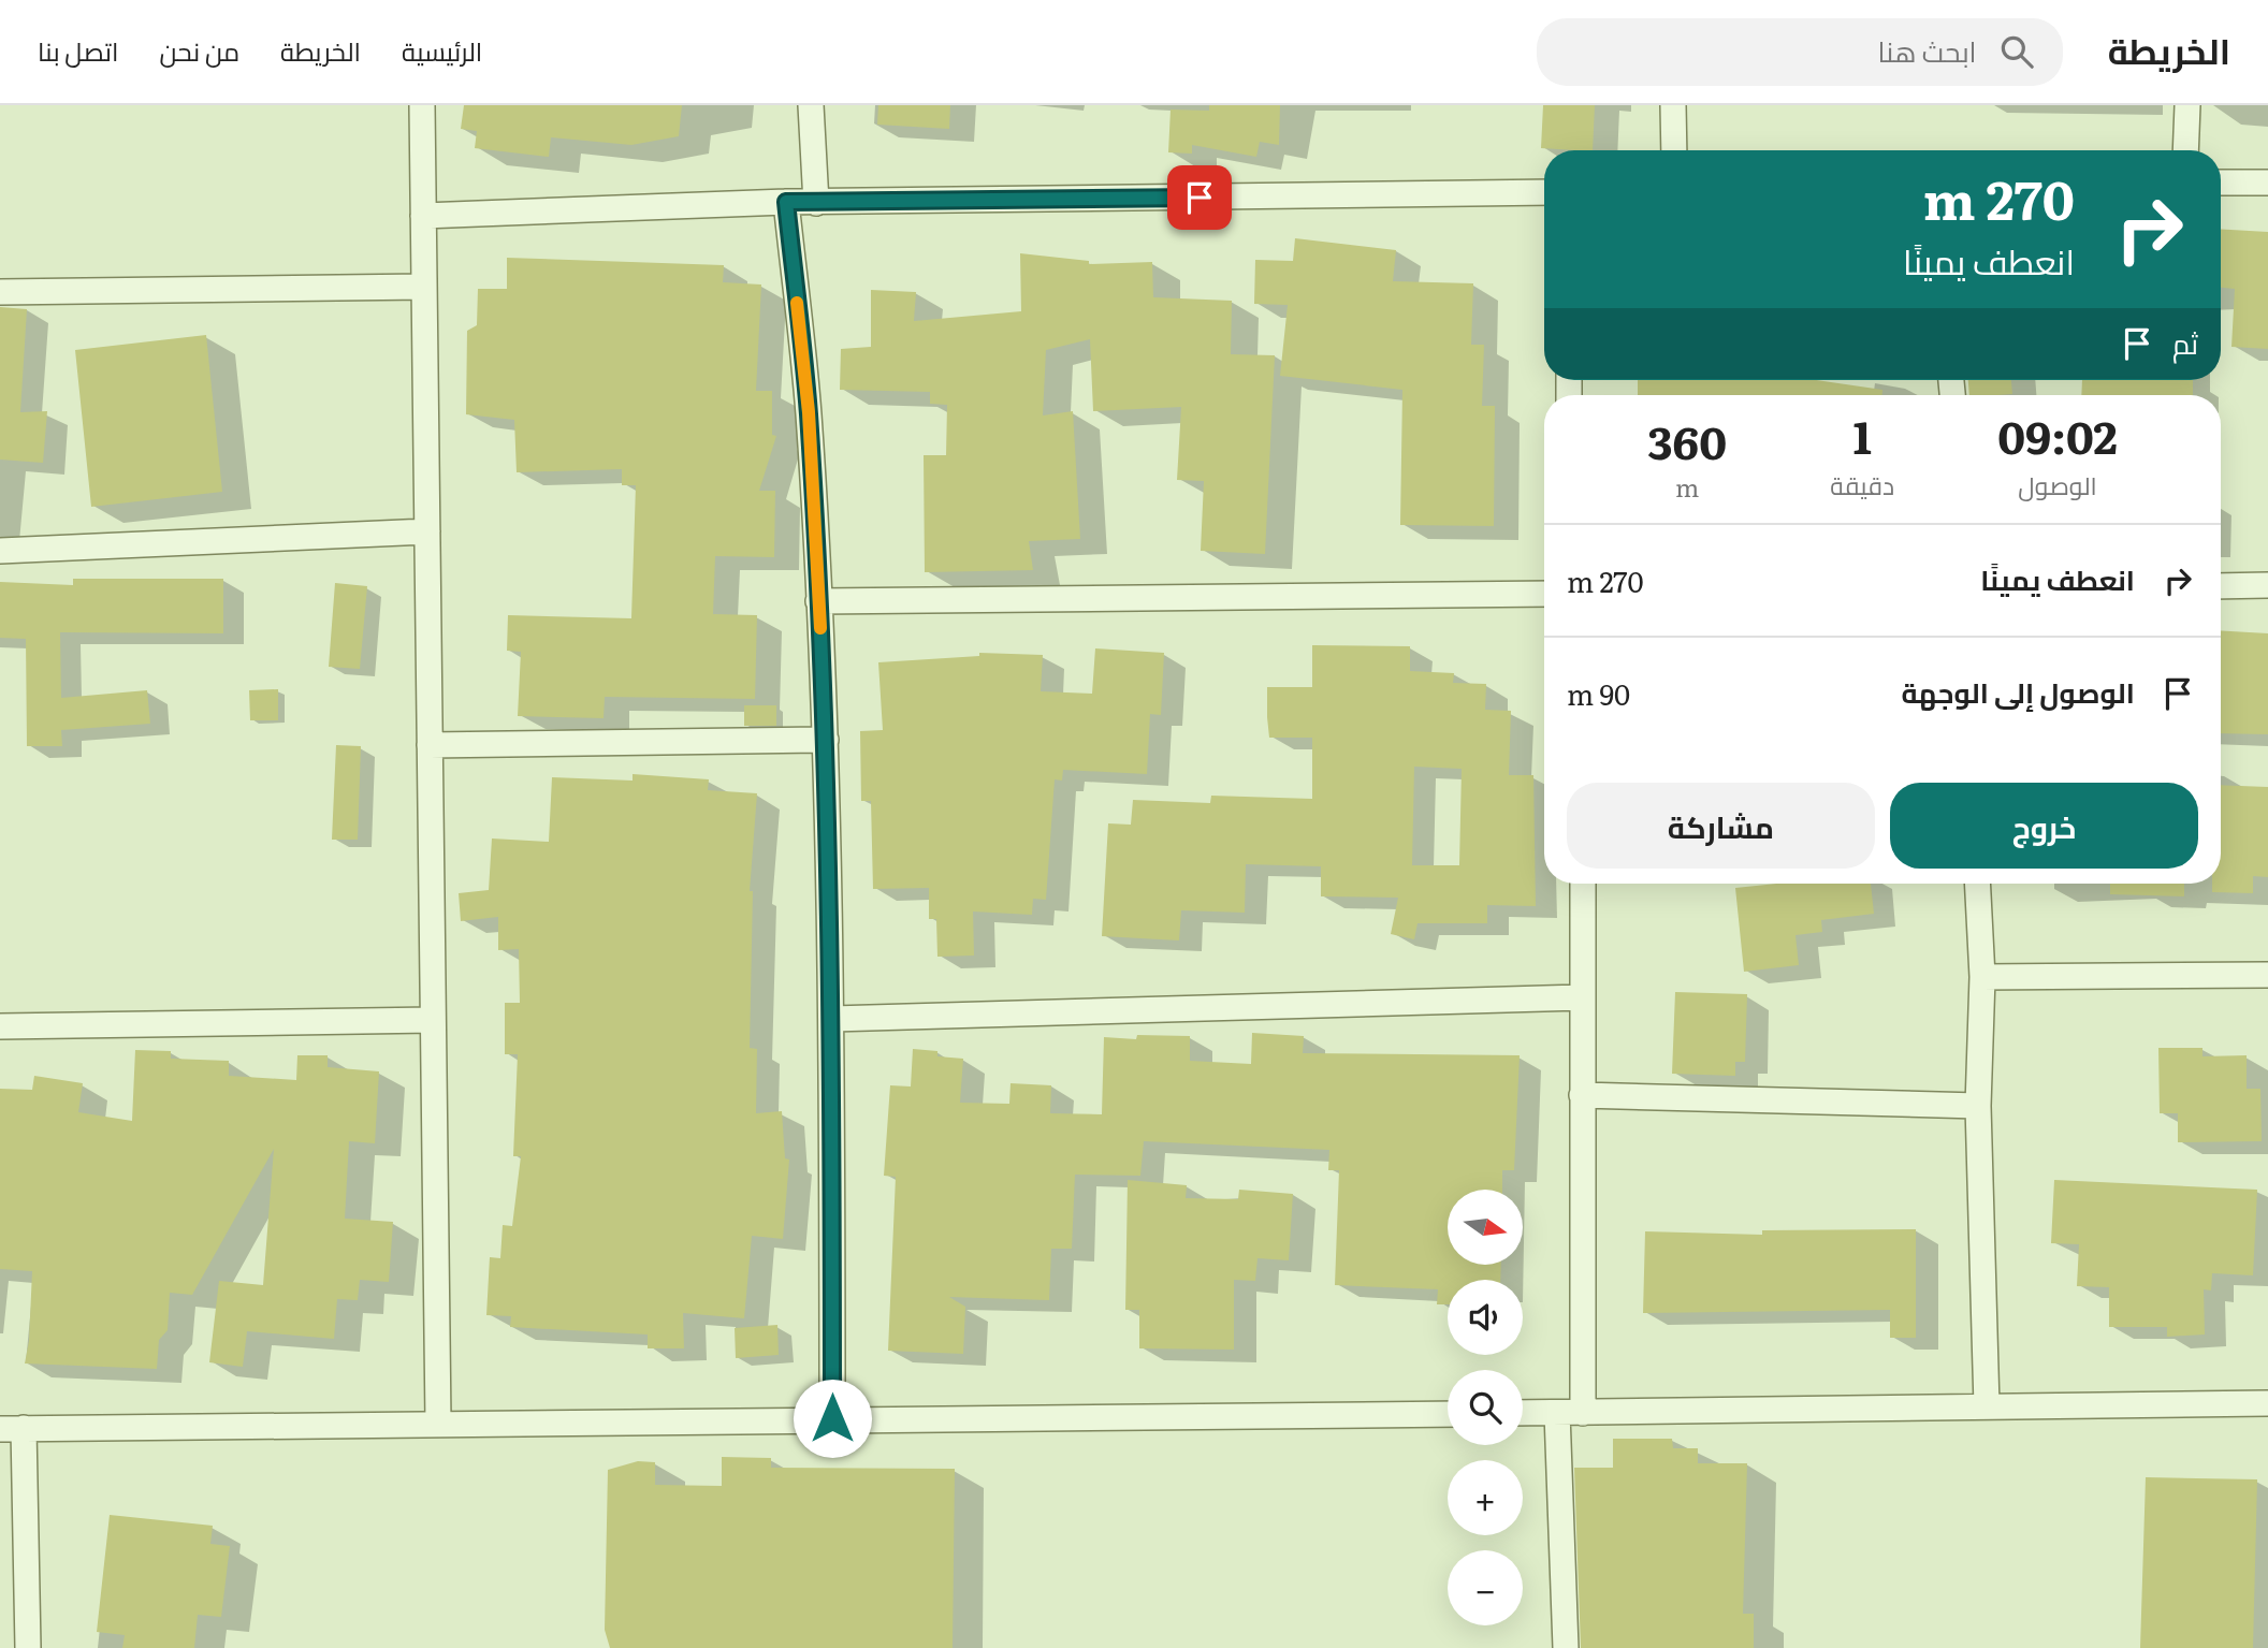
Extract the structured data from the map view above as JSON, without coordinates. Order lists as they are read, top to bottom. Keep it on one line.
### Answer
{"north":"right","page":{"header":"الخريطة","search":"ابحث هنا","nav":["الرئيسية","الخريطة","من نحن","اتصل بنا"],"turn":["270 m","انعطف يمينًا"],"then":"ثم","eta":["09:02","الوصول","1","دقيقة","360","m"],"list":[{"name":"انعطف يمينًا","value":"270 m"},{"name":"الوصول إلى الوجهة","value":"90 m"}],"buttons":["خروج","مشاركة"],"map_buttons":["+","−"]}}
